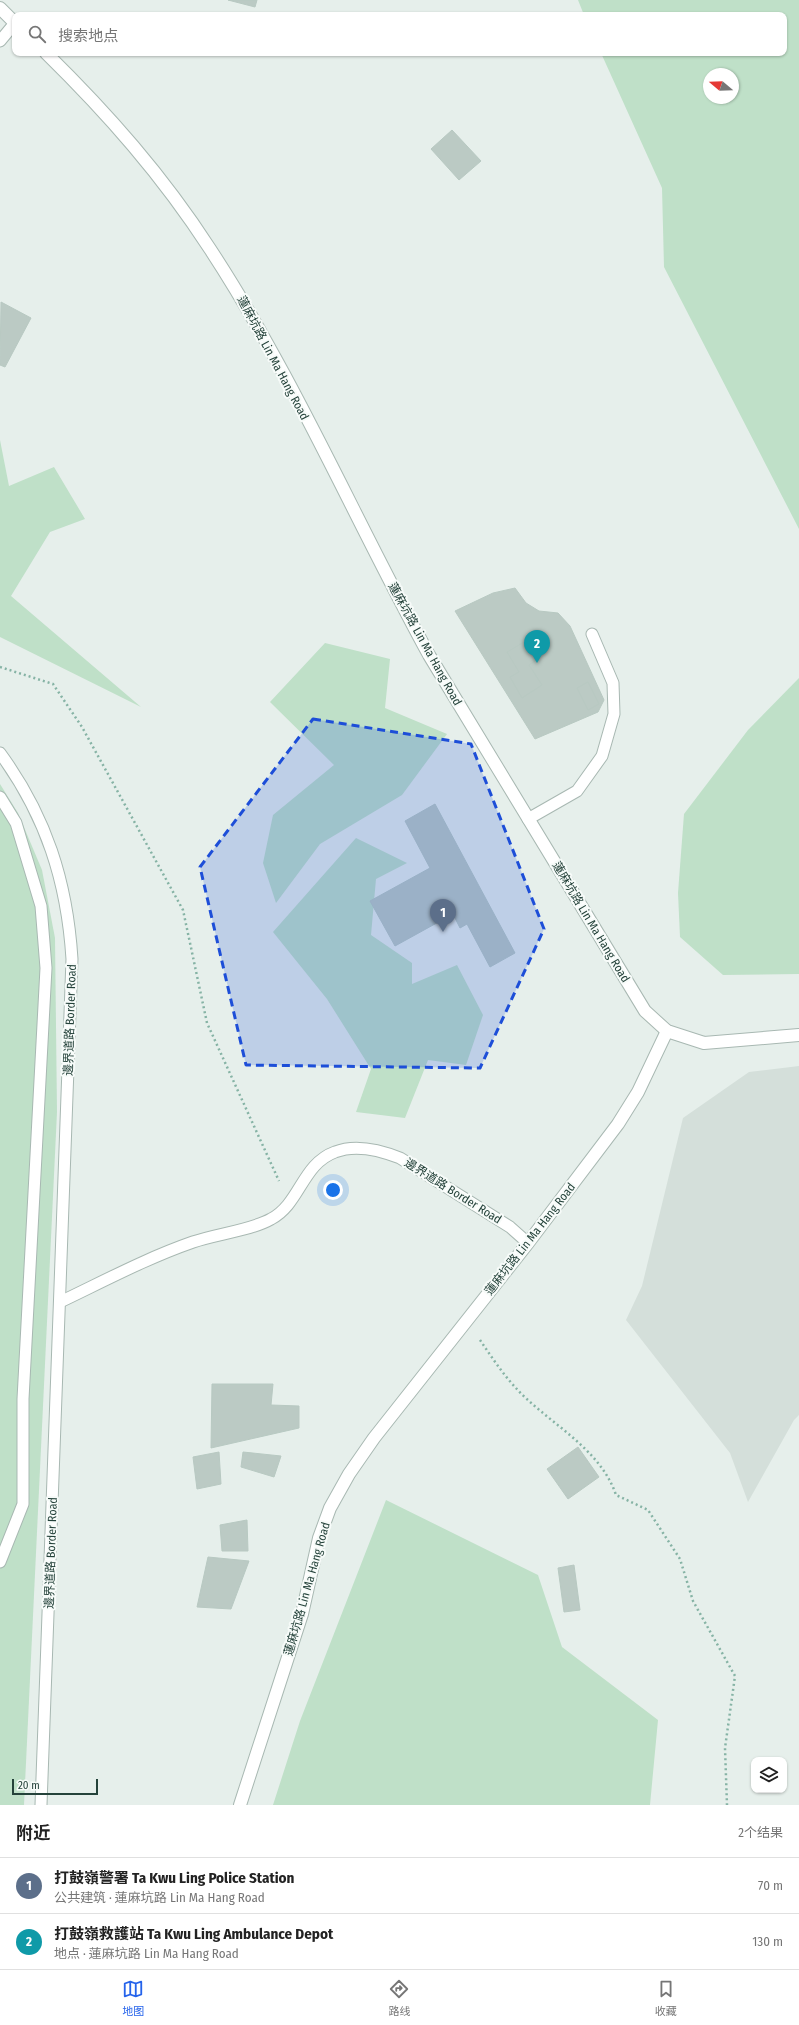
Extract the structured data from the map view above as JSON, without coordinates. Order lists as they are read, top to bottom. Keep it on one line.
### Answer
{"streets":{"street":["蓮麻坑路 Lin Ma Hang Road"],"lane":["邊界道路 Border Road"]},"crossings":[["蓮麻坑路 Lin Ma Hang Road","邊界道路 Border Road"]],"scale_bar":"20 m","north":"left","page":{"search":"搜索地点","pins":["2","1"],"scale":"20 m","heading":["附近","2个结果"],"list":[{"mark":"1","name":"打鼓嶺警署 Ta Kwu Ling Police Station","note":"公共建筑 · 蓮麻坑路 Lin Ma Hang Road","value":"70 m"},{"mark":"2","name":"打鼓嶺救護站 Ta Kwu Ling Ambulance Depot","note":"地点 · 蓮麻坑路 Lin Ma Hang Road","value":"130 m"}],"nav":["地图","路线","收藏"]}}
